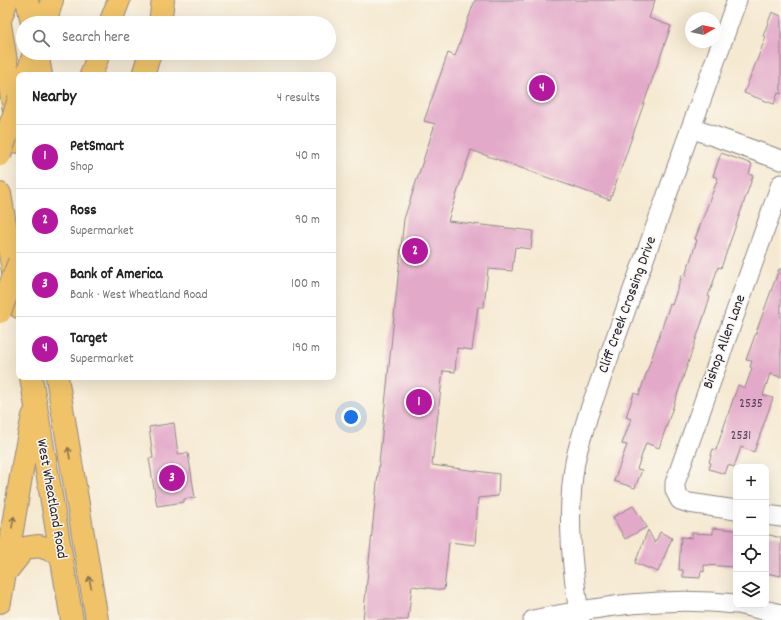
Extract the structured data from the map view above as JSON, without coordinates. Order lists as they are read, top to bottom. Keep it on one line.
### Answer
{"streets":{"main road":["West Wheatland Road"],"street":["Cliff Creek Crossing Drive","Bishop Allen Lane"]},"house_numbers":["2535","2531"],"north":"right","page":{"search":"Search here","heading":["Nearby","4 results"],"pins":["4","2","1","3"],"list":[{"mark":"1","name":"PetSmart","note":"Shop","value":"40 m"},{"mark":"2","name":"Ross","note":"Supermarket","value":"90 m"},{"mark":"3","name":"Bank of America","note":"Bank · West Wheatland Road","value":"100 m"},{"mark":"4","name":"Target","note":"Supermarket","value":"190 m"}],"map_buttons":["+","−"]}}
